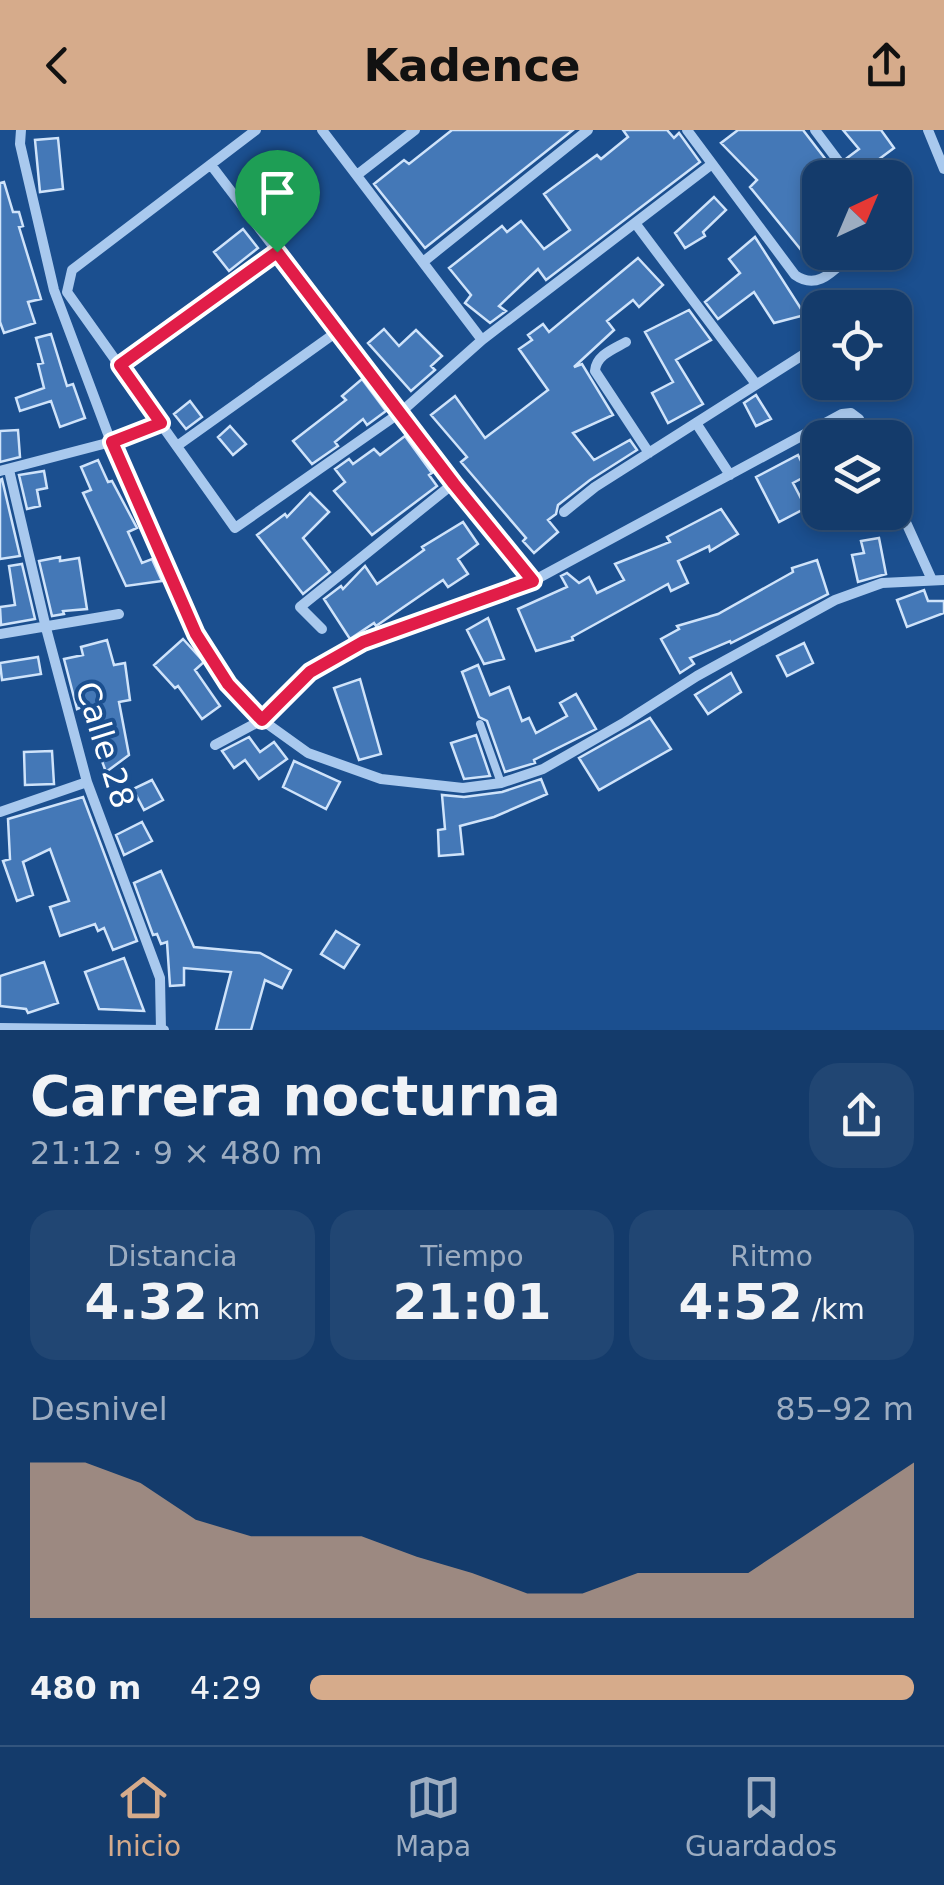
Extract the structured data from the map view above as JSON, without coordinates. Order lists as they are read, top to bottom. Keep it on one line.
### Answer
{"streets":{"street":["Calle 28"]},"north":"top right","page":{"header":"Kadence","heading":["Carrera nocturna","21:12 · 9 × 480 m"],"stats":[["Distancia","4.32 km"],["Tiempo","21:01"],["Ritmo","4:52 /km"]],"chart":["Desnivel","85–92 m"],"list":[{"name":"480 m","note":"4:29"}],"tabs":["Inicio","Mapa","Guardados"]}}
